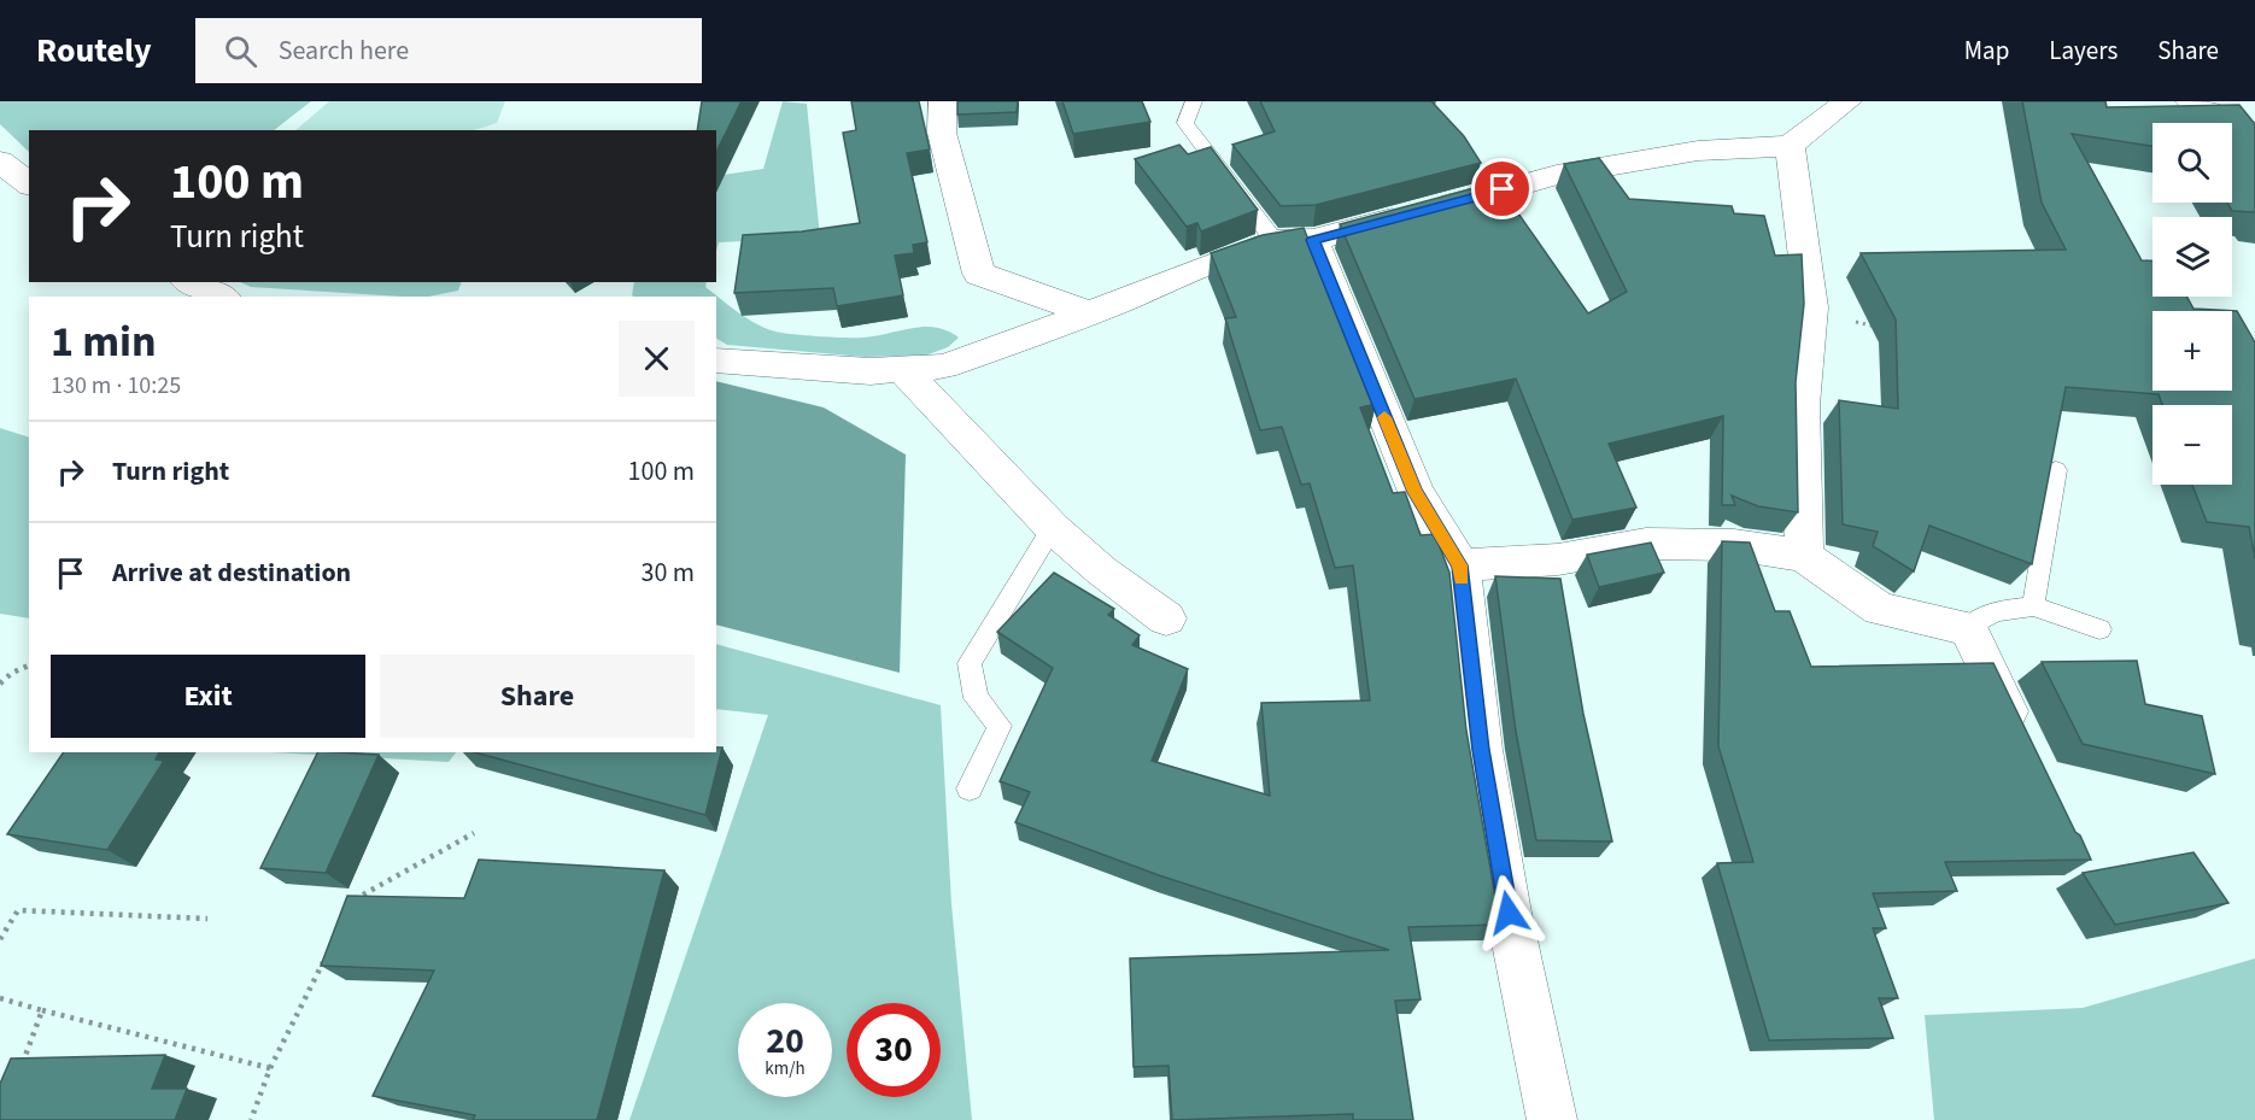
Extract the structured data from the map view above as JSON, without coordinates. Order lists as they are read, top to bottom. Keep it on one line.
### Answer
{"page":{"header":"Routely","search":"Search here","nav":["Map","Layers","Share"],"map_buttons":["+","−"],"turn":["100 m","Turn right"],"heading":["1 min","130 m · 10:25"],"list":[{"name":"Turn right","value":"100 m"},{"name":"Arrive at destination","value":"30 m"}],"buttons":["Exit","Share"],"speed":"20 km/h","limit":"30"}}
